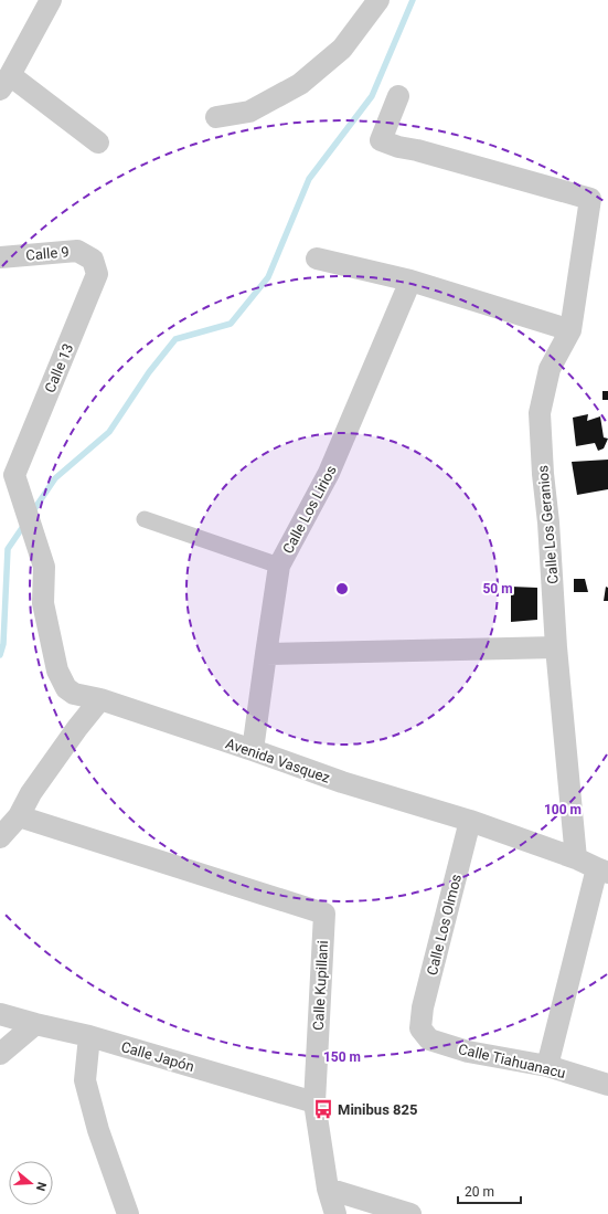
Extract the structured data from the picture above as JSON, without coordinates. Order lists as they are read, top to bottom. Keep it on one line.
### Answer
{"streets":{"street":["Calle 9","Calle 13","Calle Los Lirios","Calle Los Geranios","Avenida Vasquez","Calle Los Olmos","Calle Kupillani","Calle Japón","Calle Tiahuanacu"]},"crossings":[["Calle 9","Calle 13"],["Calle 13","Avenida Vasquez"],["Calle Los Lirios","Avenida Vasquez"],["Calle Los Geranios","Avenida Vasquez"],["Avenida Vasquez","Calle Los Olmos"],["Calle Los Olmos","Calle Tiahuanacu"],["Calle Kupillani","Calle Japón"]],"places":{"bus stop":["Minibus 825"]},"scale_bar":"20 m","north":"right","rings":["50 m","100 m","150 m"]}
